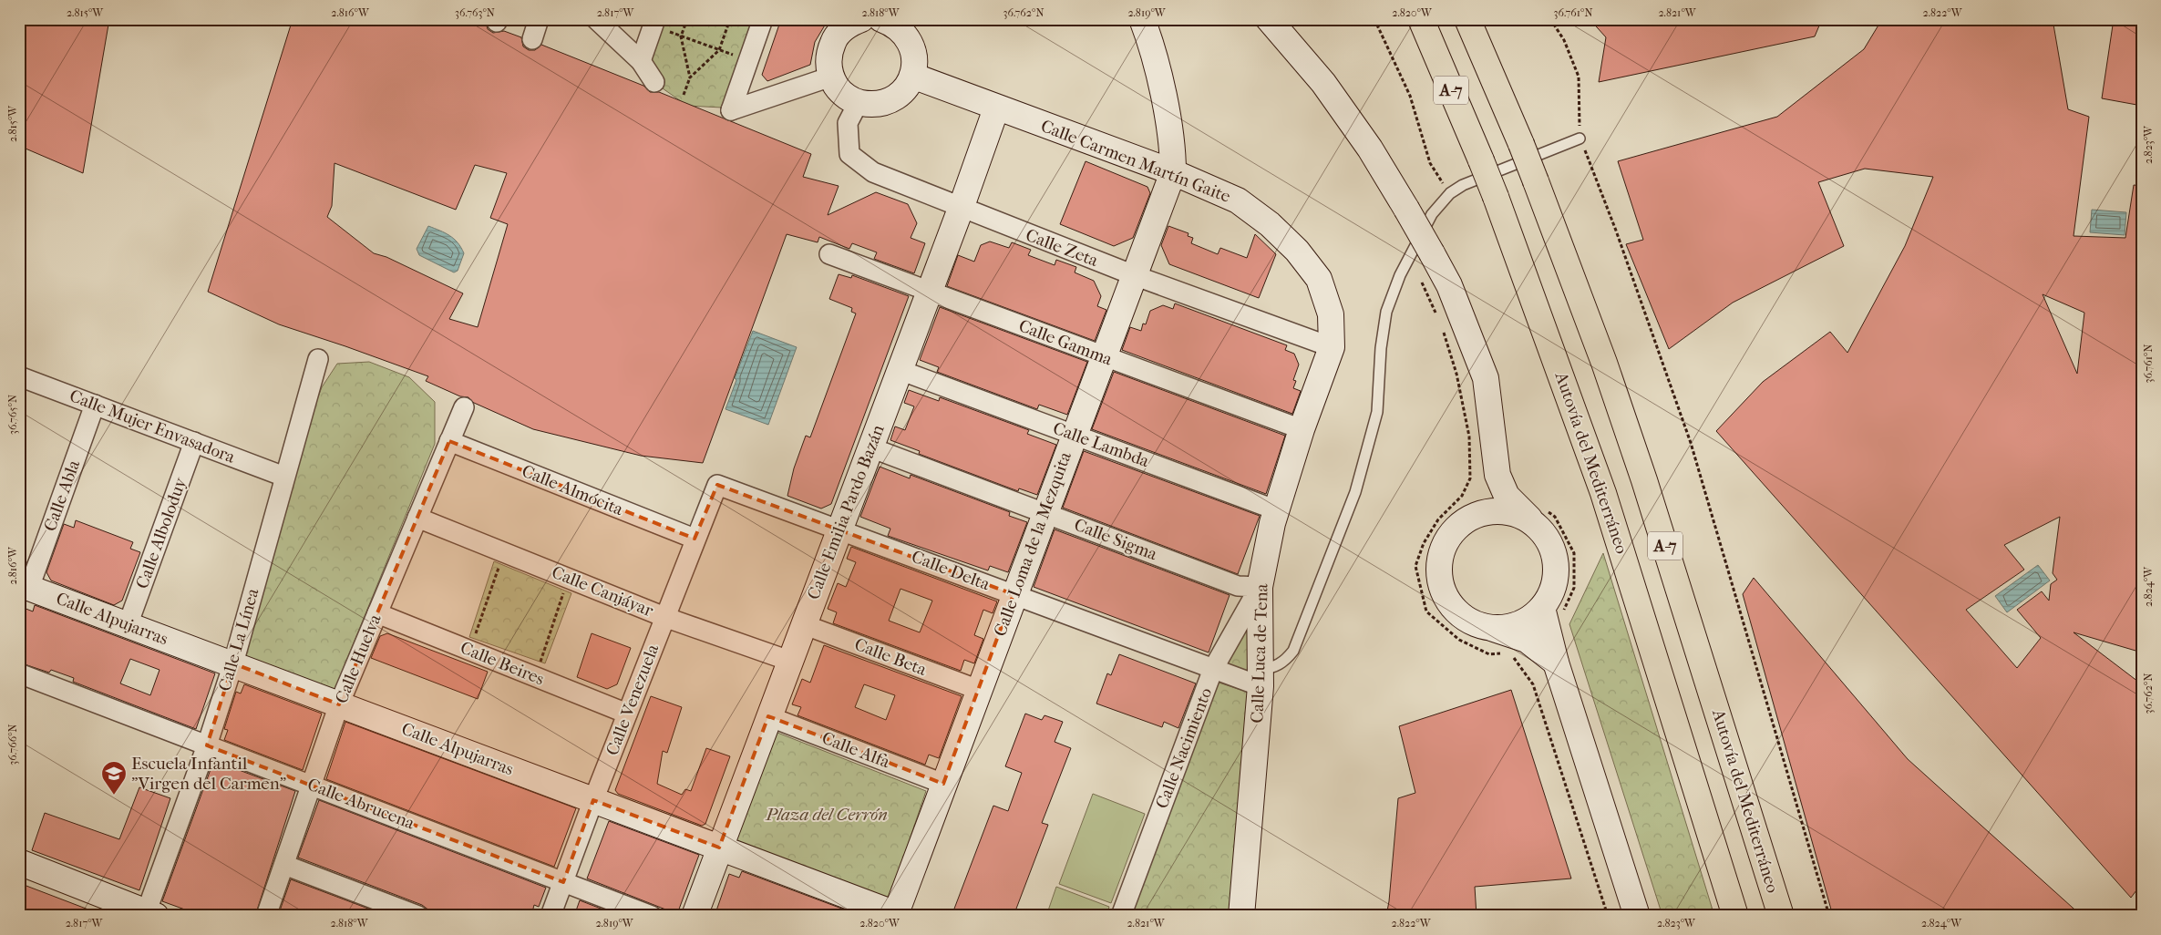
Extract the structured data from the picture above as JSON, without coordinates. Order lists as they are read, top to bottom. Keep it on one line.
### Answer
{"streets":{"highway":["A-7","Autovía del Mediterráneo"],"street":["Calle Carmen Martín Gaite","Calle Zeta","Calle Gamma","Calle Mujer Envasadora","Calle Lambda","Calle Almócita","Calle Abla","Calle Emilia Pardo Bazán","Calle Alboloduy","Calle Sigma","Calle Loma de la Mezquita","Calle Delta","Calle Canjáyar","Calle Alpujarras","Calle La Línea","Calle Luca de Tena","Calle Beta","Calle Huelva","Calle Beires","Calle Venezuela","Calle Nacimiento","Calle Alfa","Calle Abrucena"]},"crossings":[["Calle Carmen Martín Gaite","Calle Zeta"],["Calle Carmen Martín Gaite","Calle Emilia Pardo Bazán"],["Calle Carmen Martín Gaite","Calle Loma de la Mezquita"],["Calle Carmen Martín Gaite","Calle Luca de Tena"],["Calle Zeta","Calle Emilia Pardo Bazán"],["Calle Zeta","Calle Loma de la Mezquita"],["Calle Zeta","Calle Luca de Tena"],["Calle Gamma","Calle Emilia Pardo Bazán"],["Calle Gamma","Calle Loma de la Mezquita"],["Calle Gamma","Calle Luca de Tena"],["Calle Mujer Envasadora","Calle Abla"],["Calle Mujer Envasadora","Calle Alboloduy"],["Calle Mujer Envasadora","Calle La Línea"],["Calle Lambda","Calle Emilia Pardo Bazán"],["Calle Lambda","Calle Loma de la Mezquita"],["Calle Lambda","Calle Luca de Tena"],["Calle Almócita","Calle Huelva"],["Calle Almócita","Calle Venezuela"],["Calle Abla","Calle Alpujarras"],["Calle Emilia Pardo Bazán","Calle Sigma"],["Calle Emilia Pardo Bazán","Calle Delta"],["Calle Emilia Pardo Bazán","Calle Canjáyar"],["Calle Emilia Pardo Bazán","Calle Alpujarras"],["Calle Emilia Pardo Bazán","Calle Beta"],["Calle Emilia Pardo Bazán","Calle Alfa"],["Calle Alboloduy","Calle Alpujarras"],["Calle Sigma","Calle Loma de la Mezquita"],["Calle Sigma","Calle Luca de Tena"],["Calle Sigma","Calle Nacimiento"],["Calle Loma de la Mezquita","Calle Delta"],["Calle Loma de la Mezquita","Calle Alpujarras"],["Calle Loma de la Mezquita","Calle Beta"],["Calle Loma de la Mezquita","Calle Alfa"],["Calle Delta","Calle Luca de Tena"],["Calle Delta","Calle Venezuela"],["Calle Delta","Calle Nacimiento"],["Calle Canjáyar","Calle Huelva"],["Calle Canjáyar","Calle Venezuela"],["Calle Alpujarras","Calle La Línea"],["Calle Alpujarras","Calle Huelva"],["Calle Alpujarras","Calle Venezuela"],["Calle La Línea","Calle Abrucena"],["Calle Luca de Tena","Calle Nacimiento"],["Calle Huelva","Calle Beires"],["Calle Huelva","Calle Abrucena"],["Calle Beires","Calle Venezuela"],["Calle Venezuela","Calle Abrucena"]],"parks":["Plaza del Cerrón"],"places":{"school or university":["Escuela Infantil \"Virgen del Carmen\""]},"coordinates":["2.815°W","2.816°W","36.763°N","2.817°W","2.818°W","36.762°N","2.819°W","2.820°W","36.761°N","2.821°W","2.822°W","2.823°W","36.765°N","2.824°W","36.766°N"]}
